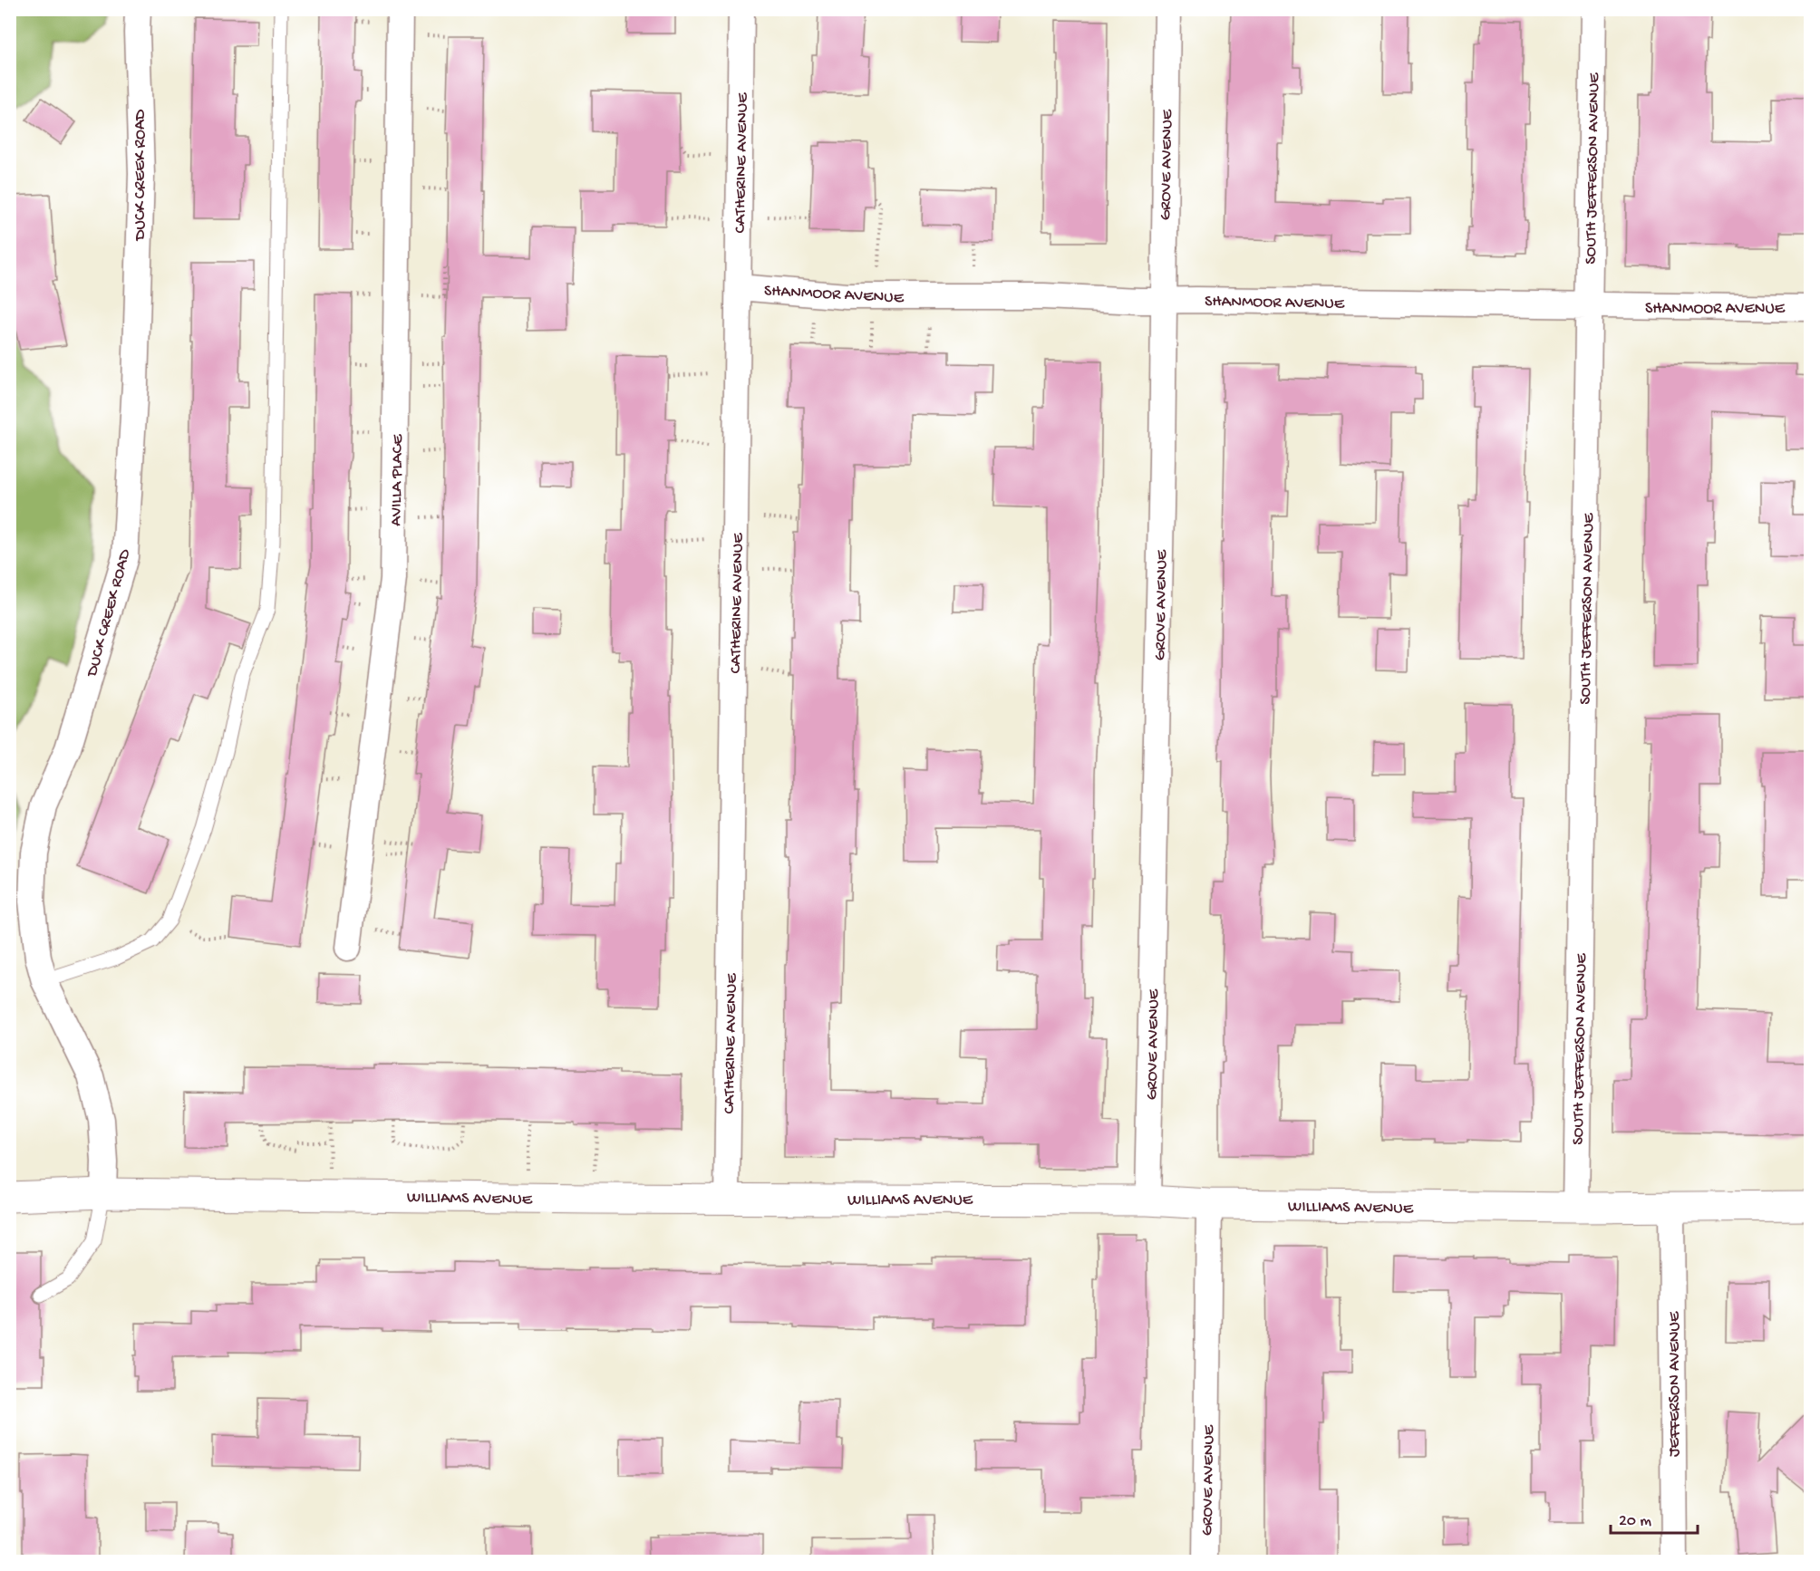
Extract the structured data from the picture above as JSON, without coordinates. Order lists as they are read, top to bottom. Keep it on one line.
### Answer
{"streets":{"street":["CATHERINE AVENUE","GROVE AVENUE","SOUTH JEFFERSON AVENUE","DUCK CREEK ROAD","SHANMOOR AVENUE","AVILLA PLACE","WILLIAMS AVENUE","JEFFERSON AVENUE"]},"crossings":[["CATHERINE AVENUE","SHANMOOR AVENUE"],["CATHERINE AVENUE","WILLIAMS AVENUE"],["GROVE AVENUE","SHANMOOR AVENUE"],["GROVE AVENUE","WILLIAMS AVENUE"],["SOUTH JEFFERSON AVENUE","SHANMOOR AVENUE"],["SOUTH JEFFERSON AVENUE","WILLIAMS AVENUE"],["DUCK CREEK ROAD","WILLIAMS AVENUE"],["WILLIAMS AVENUE","JEFFERSON AVENUE"]],"scale_bar":"20 m"}
